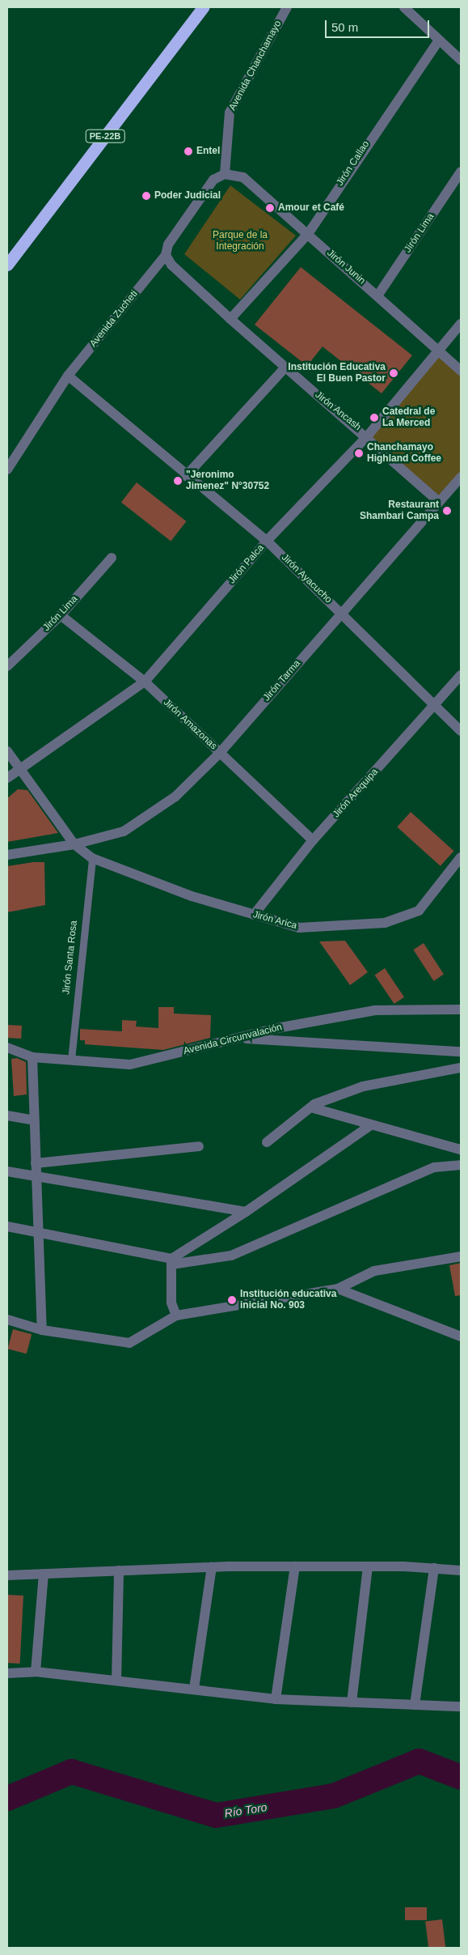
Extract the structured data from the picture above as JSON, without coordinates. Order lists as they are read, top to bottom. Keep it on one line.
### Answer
{"streets":{"highway":["PE-22B"],"street":["Avenida Chanchamayo","Jirón Callao","Jirón Lima","Jirón Junin","Avenida Zucheti","Jirón Ancash","Jirón Palca","Jirón Ayacucho","Jirón Tarma","Jirón Amazonas","Jirón Arequipa","Jirón Arica","Avenida Circunvalación"],"lane":["Jirón Santa Rosa"]},"crossings":[["Avenida Chanchamayo","Jirón Junin"],["Avenida Chanchamayo","Avenida Zucheti"],["Jirón Callao","Jirón Junin"],["Jirón Callao","Jirón Ancash"],["Jirón Lima","Jirón Junin"],["Jirón Lima","Jirón Amazonas"],["Jirón Junin","Avenida Zucheti"],["Jirón Junin","Jirón Palca"],["Avenida Zucheti","Jirón Ancash"],["Avenida Zucheti","Jirón Ayacucho"],["Jirón Ancash","Jirón Palca"],["Jirón Ancash","Jirón Tarma"],["Jirón Palca","Jirón Ayacucho"],["Jirón Palca","Jirón Amazonas"],["Jirón Palca","Jirón Arica"],["Jirón Ayacucho","Jirón Tarma"],["Jirón Ayacucho","Jirón Arequipa"],["Jirón Tarma","Jirón Amazonas"],["Jirón Tarma","Jirón Arica"],["Jirón Amazonas","Jirón Arequipa"],["Jirón Arequipa","Jirón Arica"],["Jirón Arica","Jirón Santa Rosa"],["Jirón Santa Rosa","Avenida Circunvalación"]],"water":["Río Toro"],"parks":["Parque de la Integración"],"places":["Entel","Poder Judicial","Amour et Café","Institución Educativa El Buen Pastor","Catedral de La Merced","Chanchamayo Highland Coffee","\"Jeronimo Jimenez\" N°30752","Restaurant Shambari Campa","Institución educativa inicial No. 903"],"scale_bar":"50 m"}
